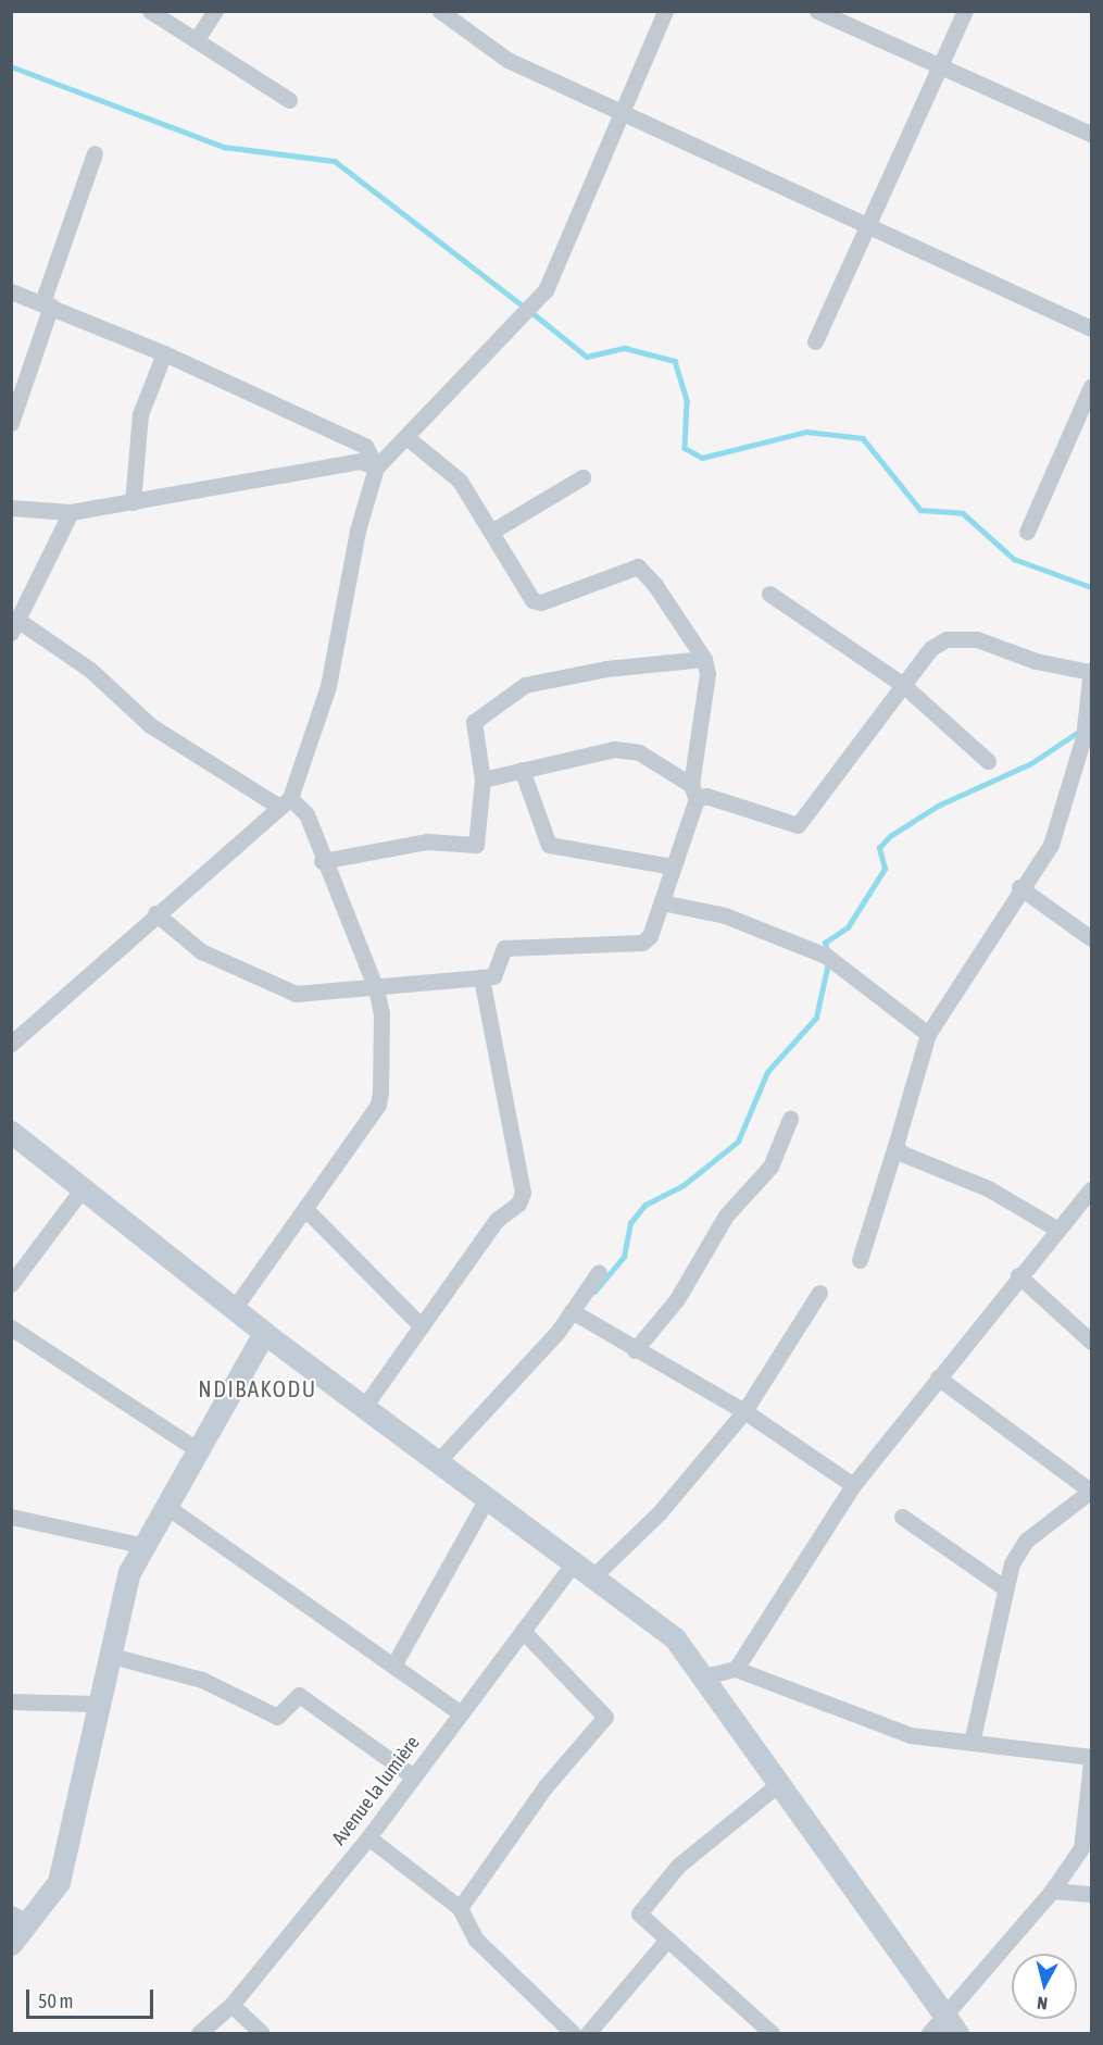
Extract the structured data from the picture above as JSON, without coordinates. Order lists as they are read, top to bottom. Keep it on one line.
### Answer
{"streets":{"street":["Avenue la lumière"]},"districts":["NDIBAKODU"],"scale_bar":"50 m","north":"bottom"}
